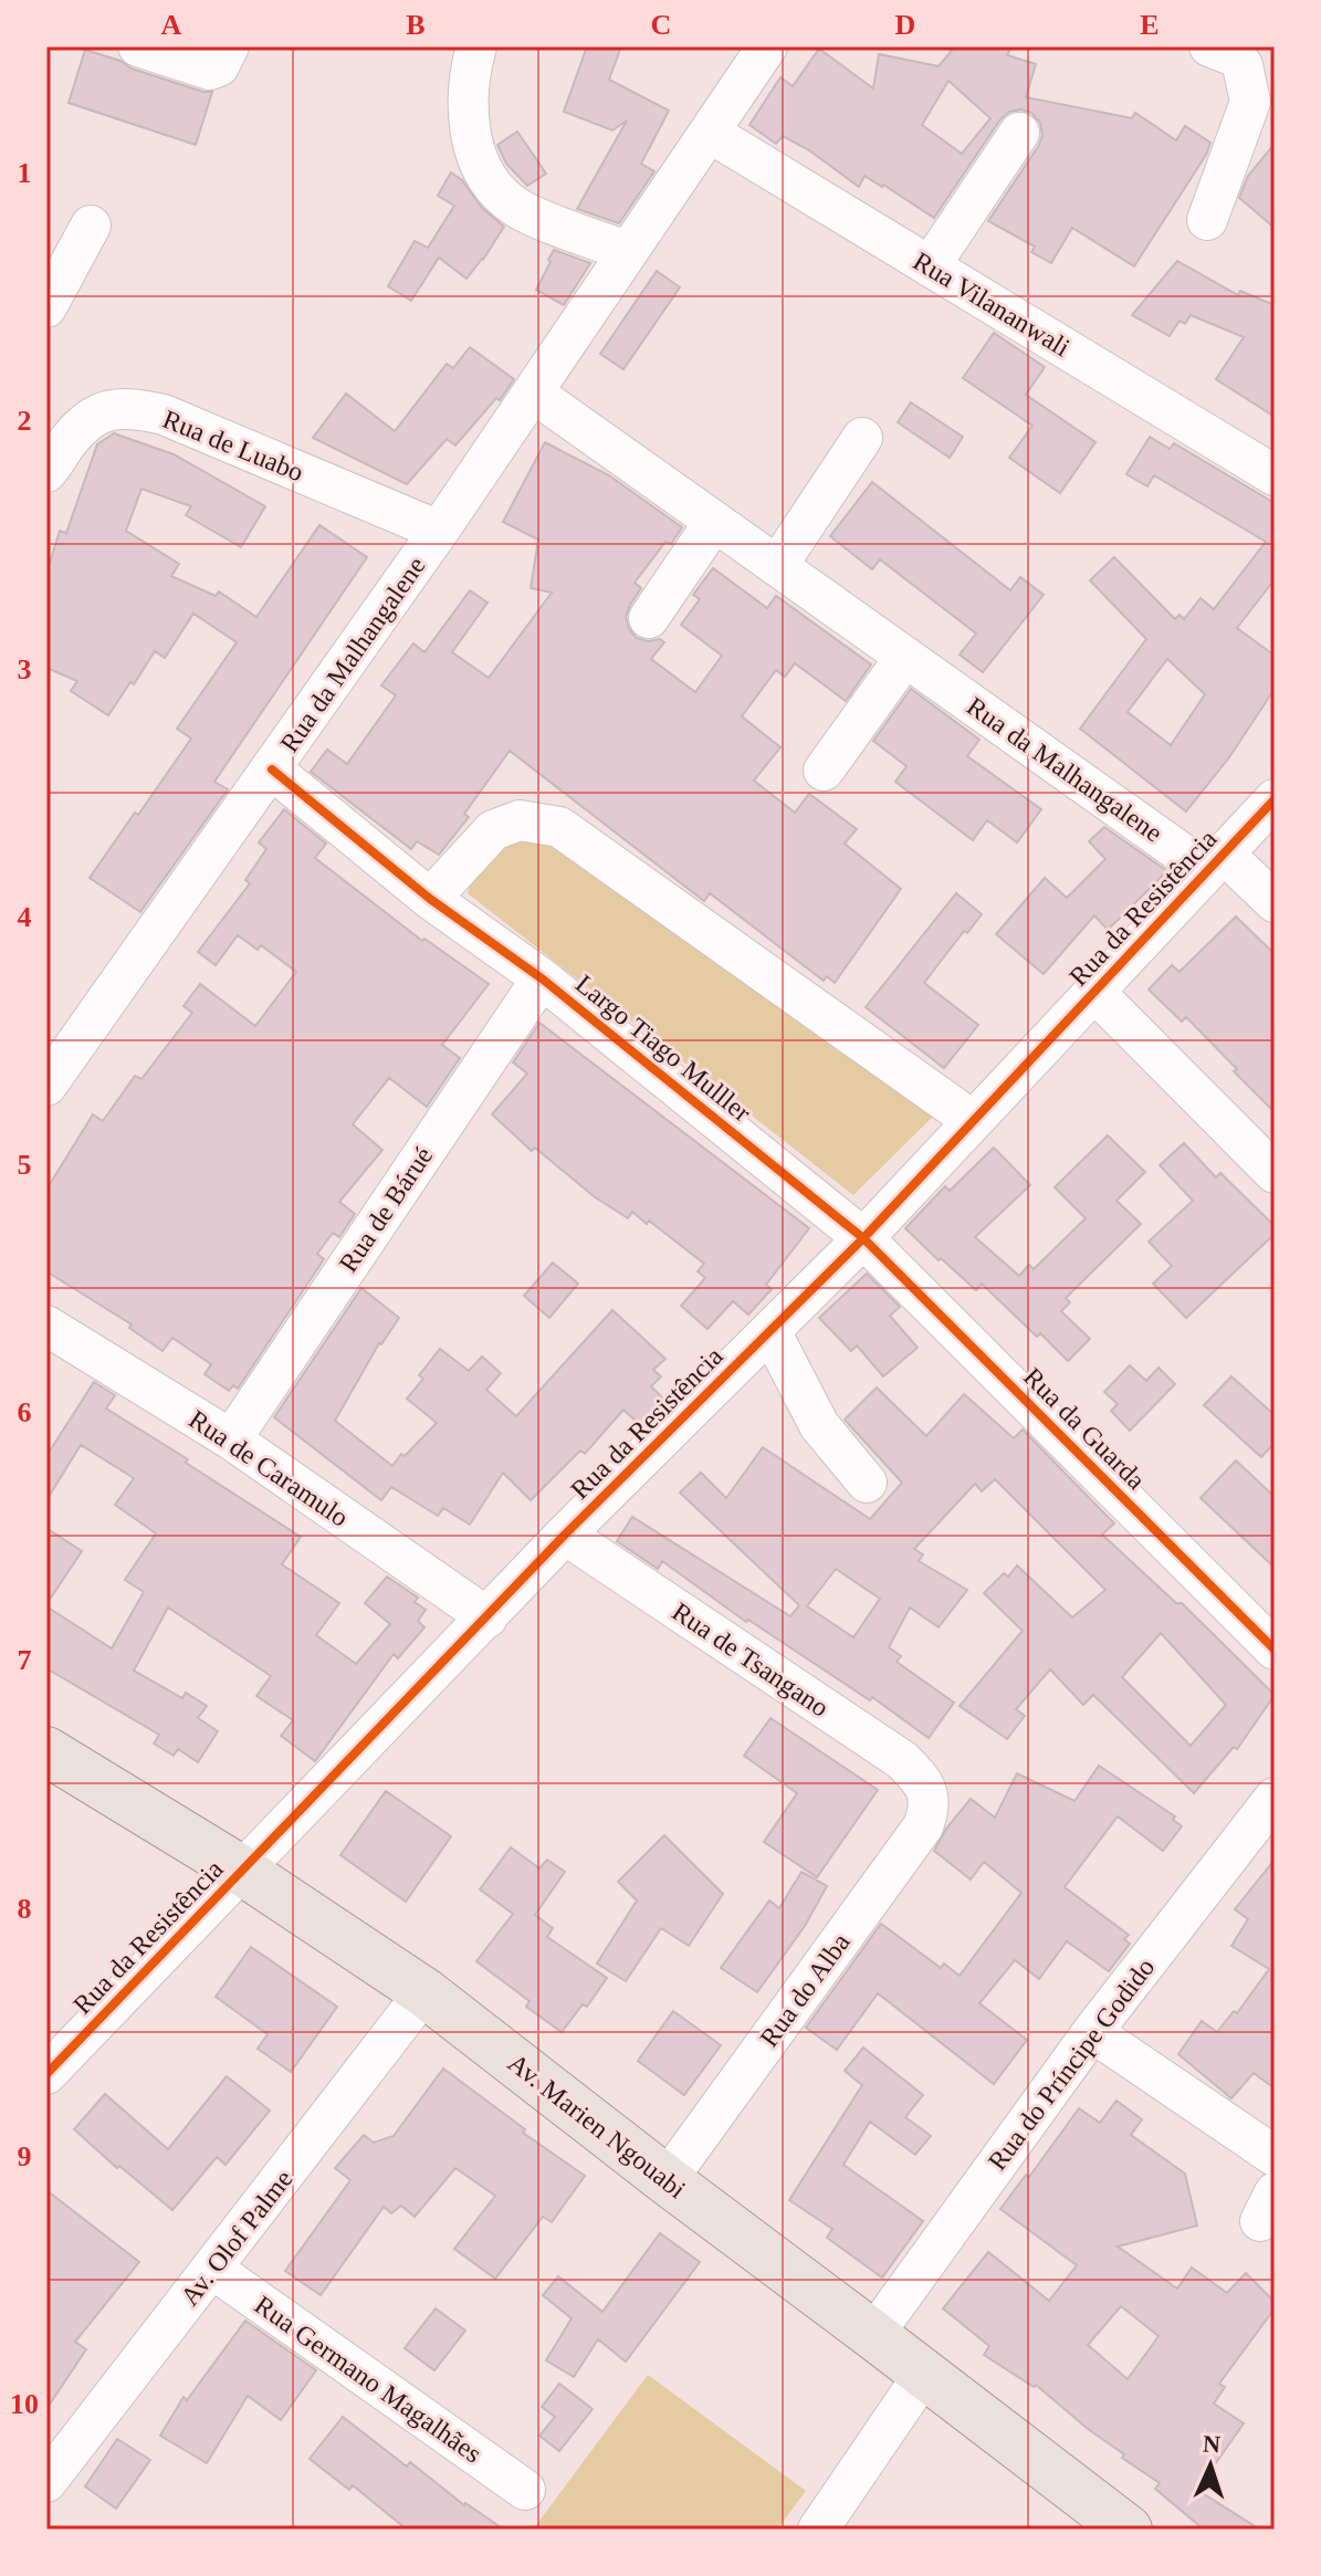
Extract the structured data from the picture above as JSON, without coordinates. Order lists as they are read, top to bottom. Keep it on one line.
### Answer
{"streets":{"main road":["Av. Marien Ngouabi"],"street":["Rua Vilananwali","Rua de Luabo","Rua da Malhangalene","Rua da Resistência","Largo Tiago Mulller","Rua de Bárué","Rua da Guarda","Rua de Caramulo","Rua de Tsangano","Rua do Alba","Rua do Príncipe Godido","Av. Olof Palme","Rua Germano Magalhães"]},"crossings":[["Rua Vilananwali","Rua da Malhangalene"],["Rua de Luabo","Rua da Malhangalene"],["Rua da Malhangalene","Rua da Resistência"],["Rua da Malhangalene","Largo Tiago Mulller"],["Rua da Resistência","Largo Tiago Mulller"],["Rua da Resistência","Rua da Guarda"],["Rua da Resistência","Rua de Caramulo"],["Rua da Resistência","Rua de Tsangano"],["Rua da Resistência","Av. Marien Ngouabi"],["Largo Tiago Mulller","Rua de Bárué"],["Largo Tiago Mulller","Rua da Guarda"],["Rua de Bárué","Rua de Caramulo"],["Rua de Tsangano","Rua do Alba"],["Rua do Alba","Av. Marien Ngouabi"],["Rua do Príncipe Godido","Av. Marien Ngouabi"],["Av. Marien Ngouabi","Av. Olof Palme"],["Av. Olof Palme","Rua Germano Magalhães"]],"north":"top","grid":{"columns":["A","B","C","D","E"],"rows":["1","2","3","4","5","6","7","8","9","10"]}}
